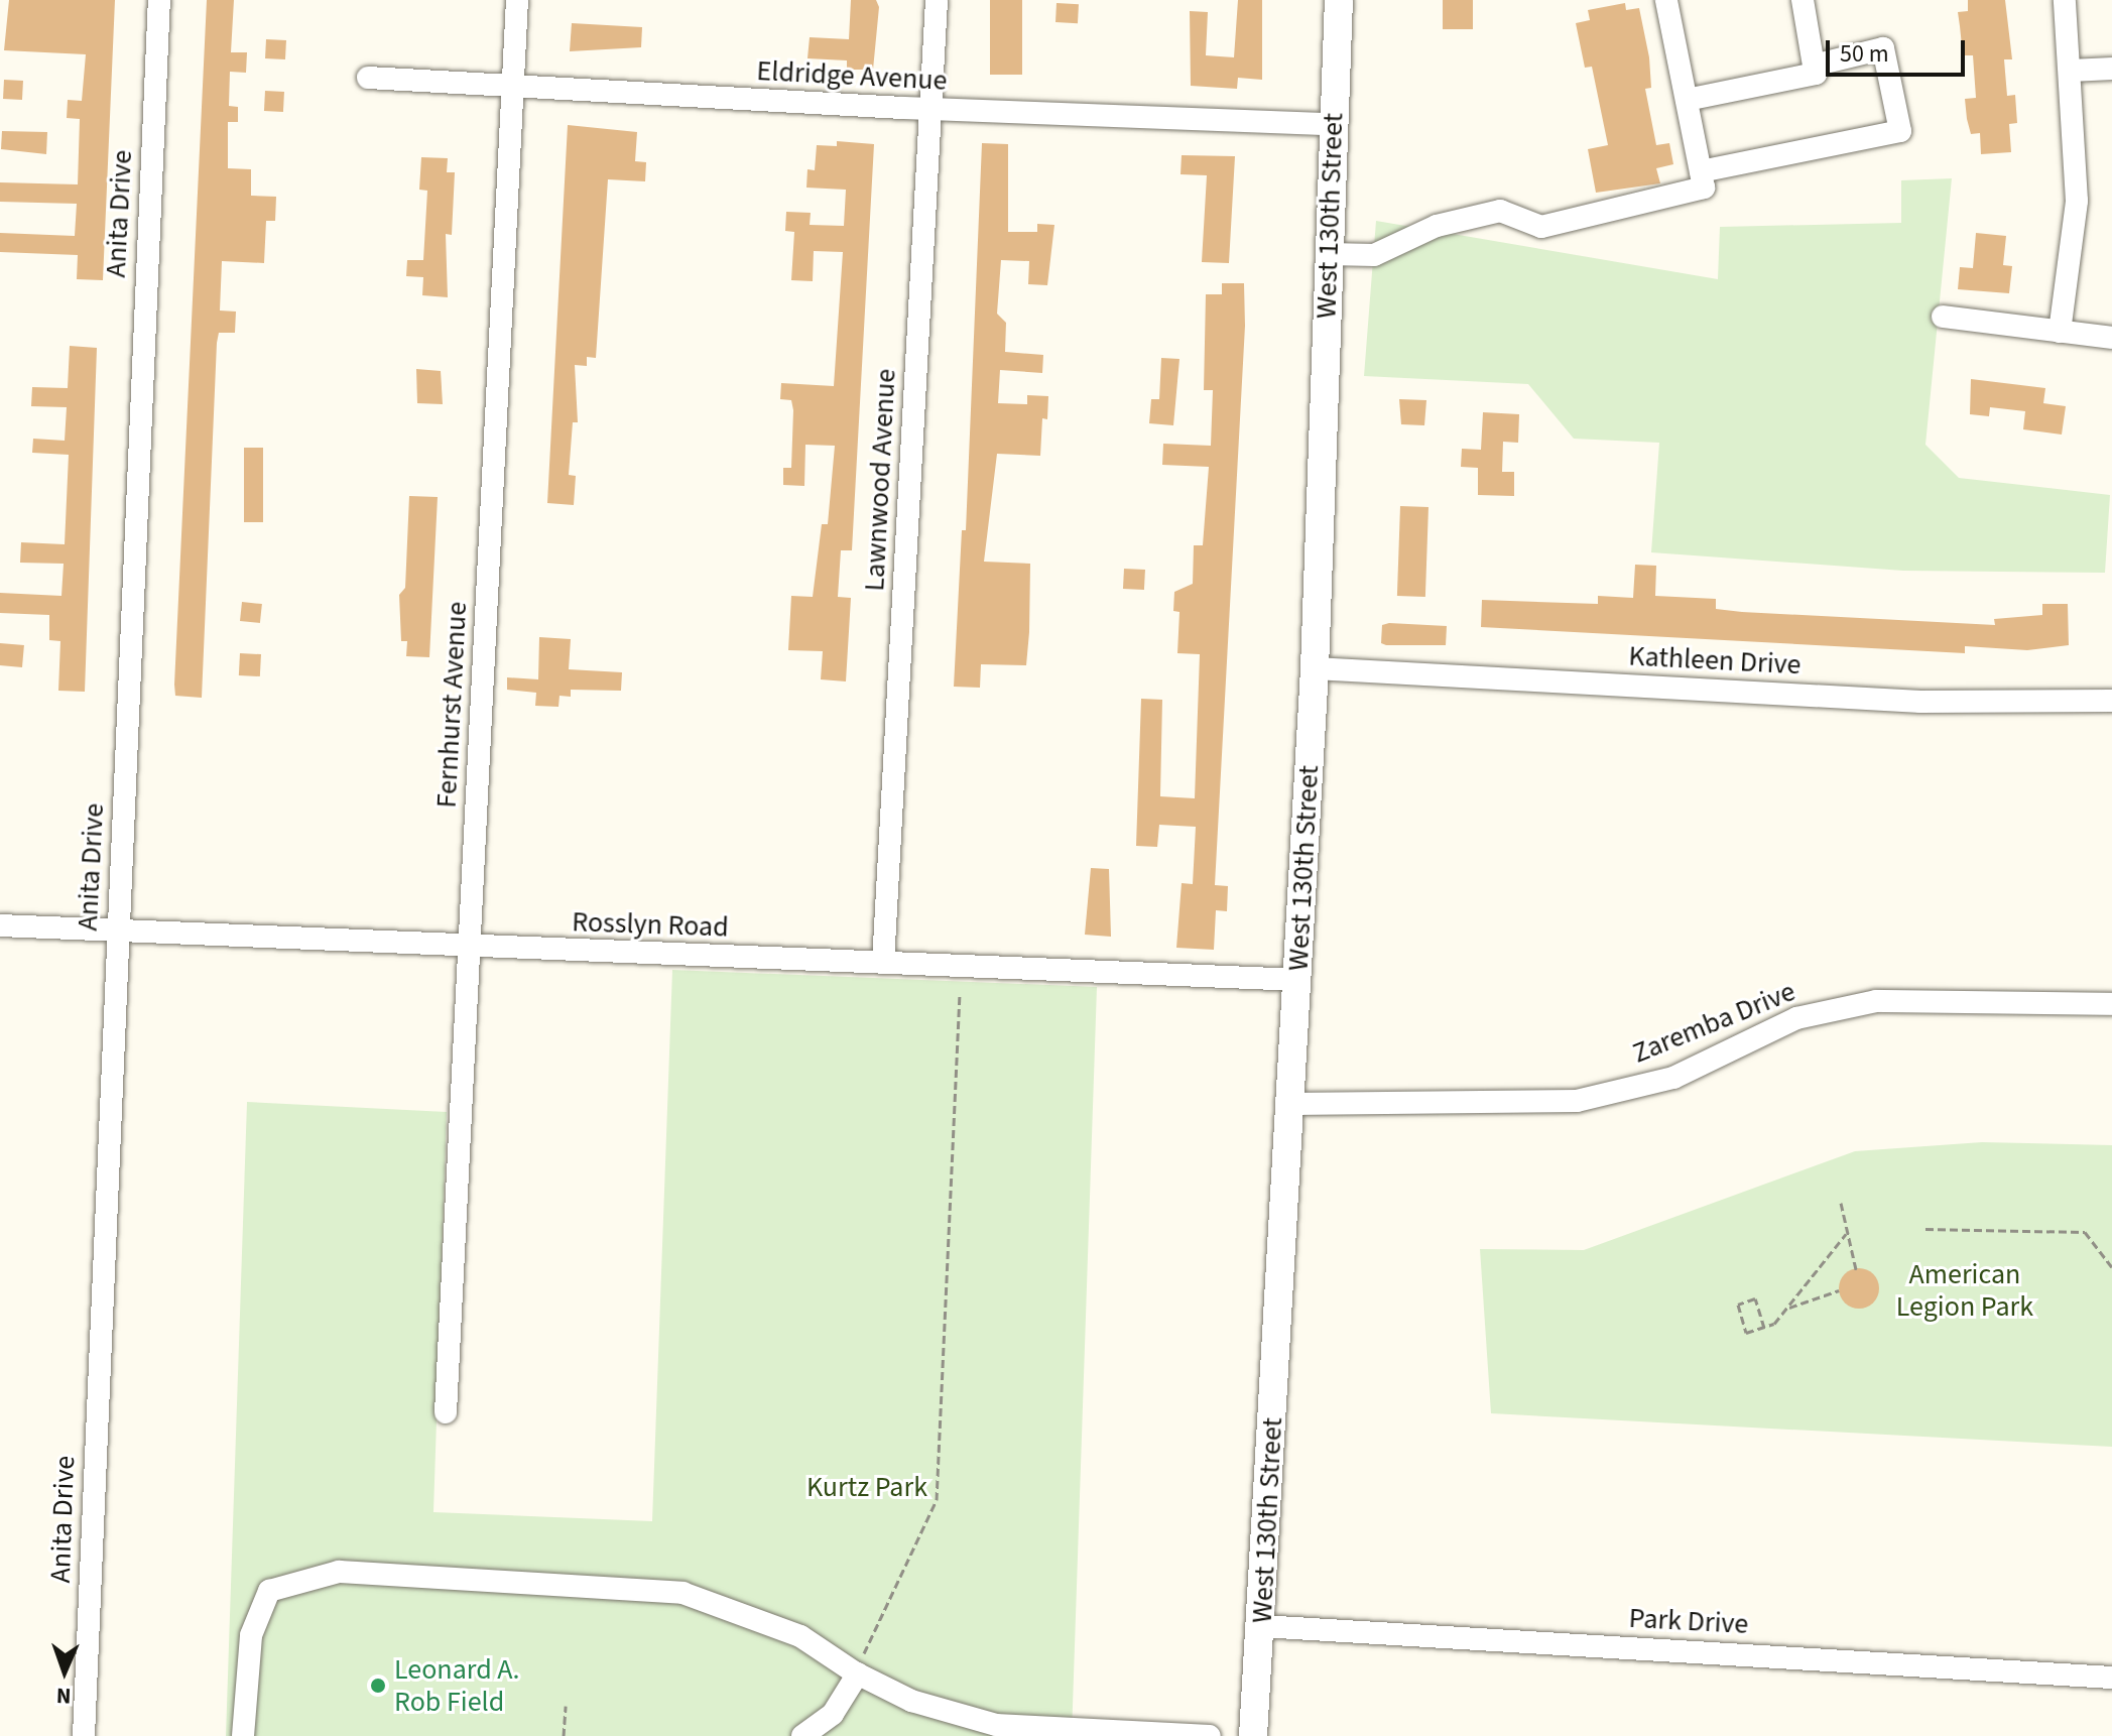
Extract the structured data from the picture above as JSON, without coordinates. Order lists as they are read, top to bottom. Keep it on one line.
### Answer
{"streets":{"main road":["West 130th Street"],"street":["Eldridge Avenue","Anita Drive","Lawnwood Avenue","Kathleen Drive","Fernhurst Avenue","Rosslyn Road","Zaremba Drive","Park Drive"]},"crossings":[["Eldridge Avenue","West 130th Street"],["Eldridge Avenue","Lawnwood Avenue"],["Eldridge Avenue","Fernhurst Avenue"],["Anita Drive","Rosslyn Road"],["West 130th Street","Kathleen Drive"],["West 130th Street","Rosslyn Road"],["West 130th Street","Zaremba Drive"],["West 130th Street","Park Drive"],["Lawnwood Avenue","Rosslyn Road"],["Fernhurst Avenue","Rosslyn Road"]],"parks":["American Legion Park","Kurtz Park"],"places":["Leonard A. Rob Field"],"scale_bar":"50 m","north":"bottom"}
